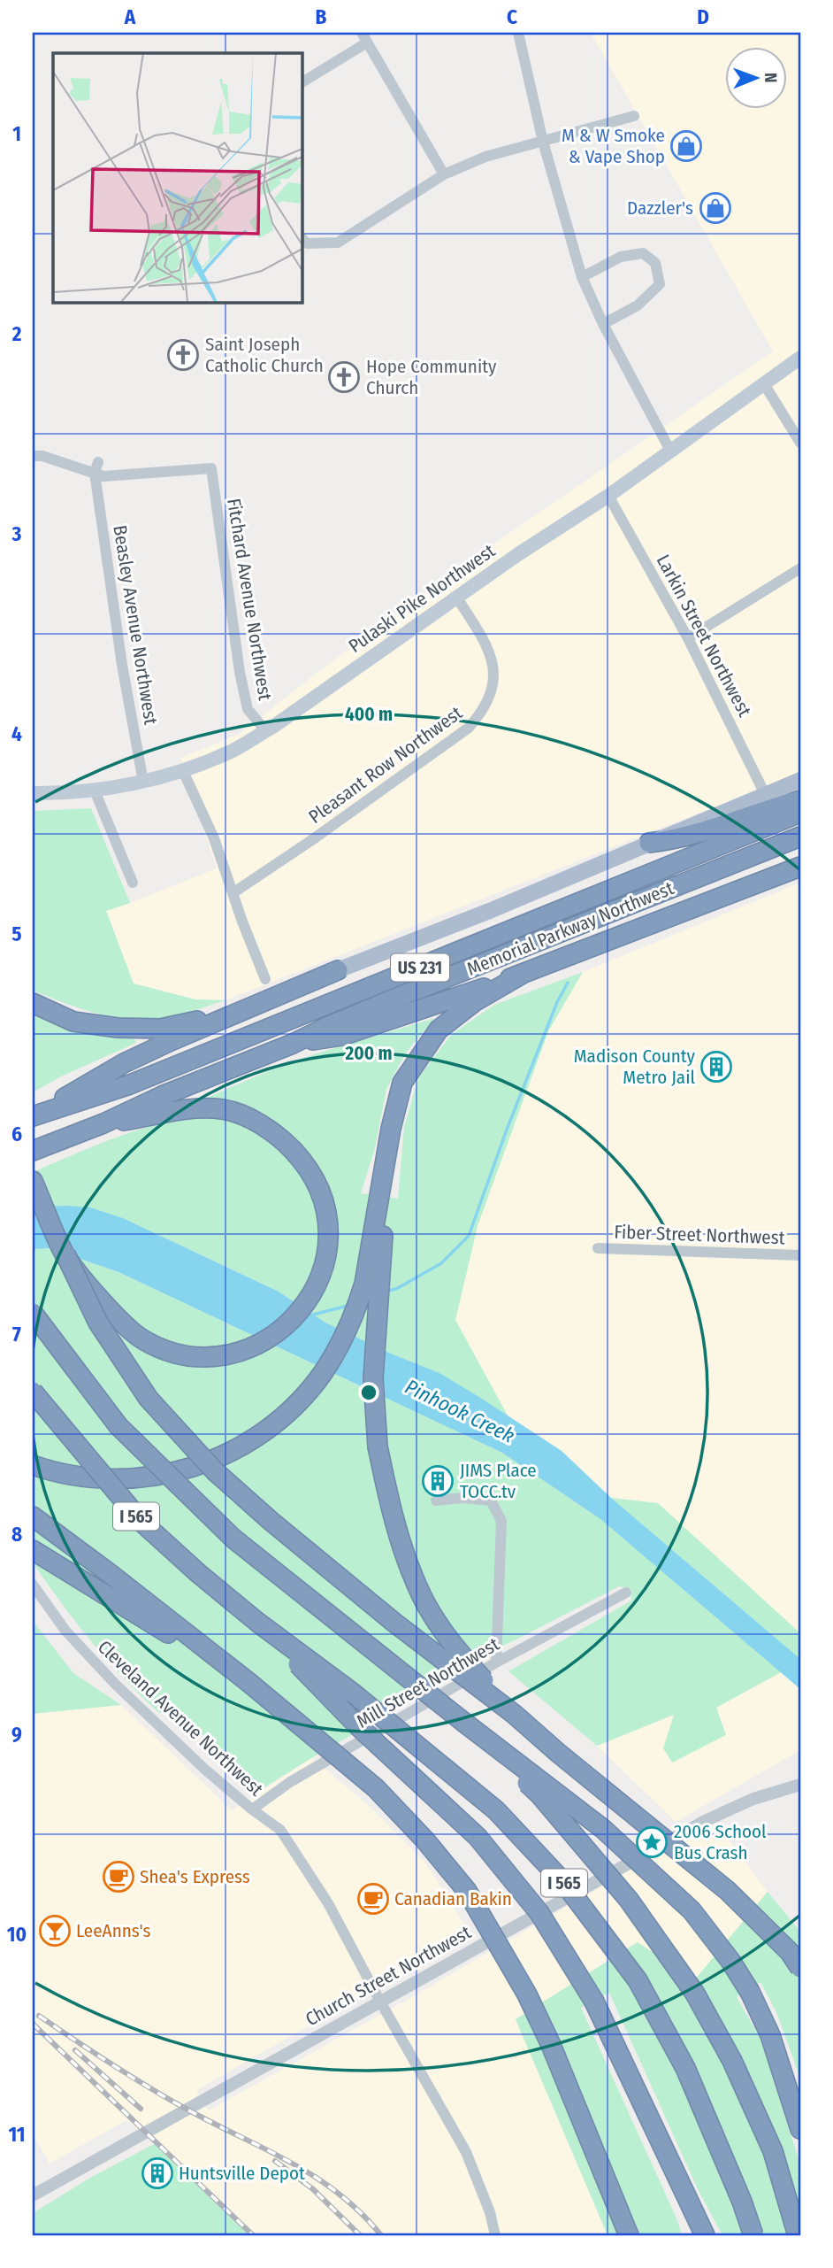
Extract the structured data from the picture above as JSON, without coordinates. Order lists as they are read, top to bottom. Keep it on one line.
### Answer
{"streets":{"highway":["Memorial Parkway Northwest","US 231","I 565"],"main road":["Pulaski Pike Northwest"],"street":["Fitchard Avenue Northwest","Beasley Avenue Northwest","Larkin Street Northwest","Pleasant Row Northwest","Fiber Street Northwest","Mill Street Northwest","Cleveland Avenue Northwest","Church Street Northwest"]},"crossings":[["Pulaski Pike Northwest","Fitchard Avenue Northwest"],["Pulaski Pike Northwest","Beasley Avenue Northwest"],["Pulaski Pike Northwest","Larkin Street Northwest"],["Pulaski Pike Northwest","Pleasant Row Northwest"],["Fitchard Avenue Northwest","Beasley Avenue Northwest"],["Mill Street Northwest","Cleveland Avenue Northwest"],["Cleveland Avenue Northwest","Church Street Northwest"]],"water":["Pinhook Creek"],"places":{"shop":["M & W Smoke & Vape Shop","Dazzler's"],"church":["Saint Joseph Catholic Church","Hope Community Church"],"building":["Madison County Metro Jail","JIMS Place TOCC.tv","Huntsville Depot"],"place":["2006 School Bus Crash"],"cafe":["Shea's Express","Canadian Bakin"],"bar":["LeeAnns's"]},"north":"right","grid":{"columns":["A","B","C","D"],"rows":["1","2","3","4","5","6","7","8","9","10","11"]},"rings":["400 m","200 m"]}
